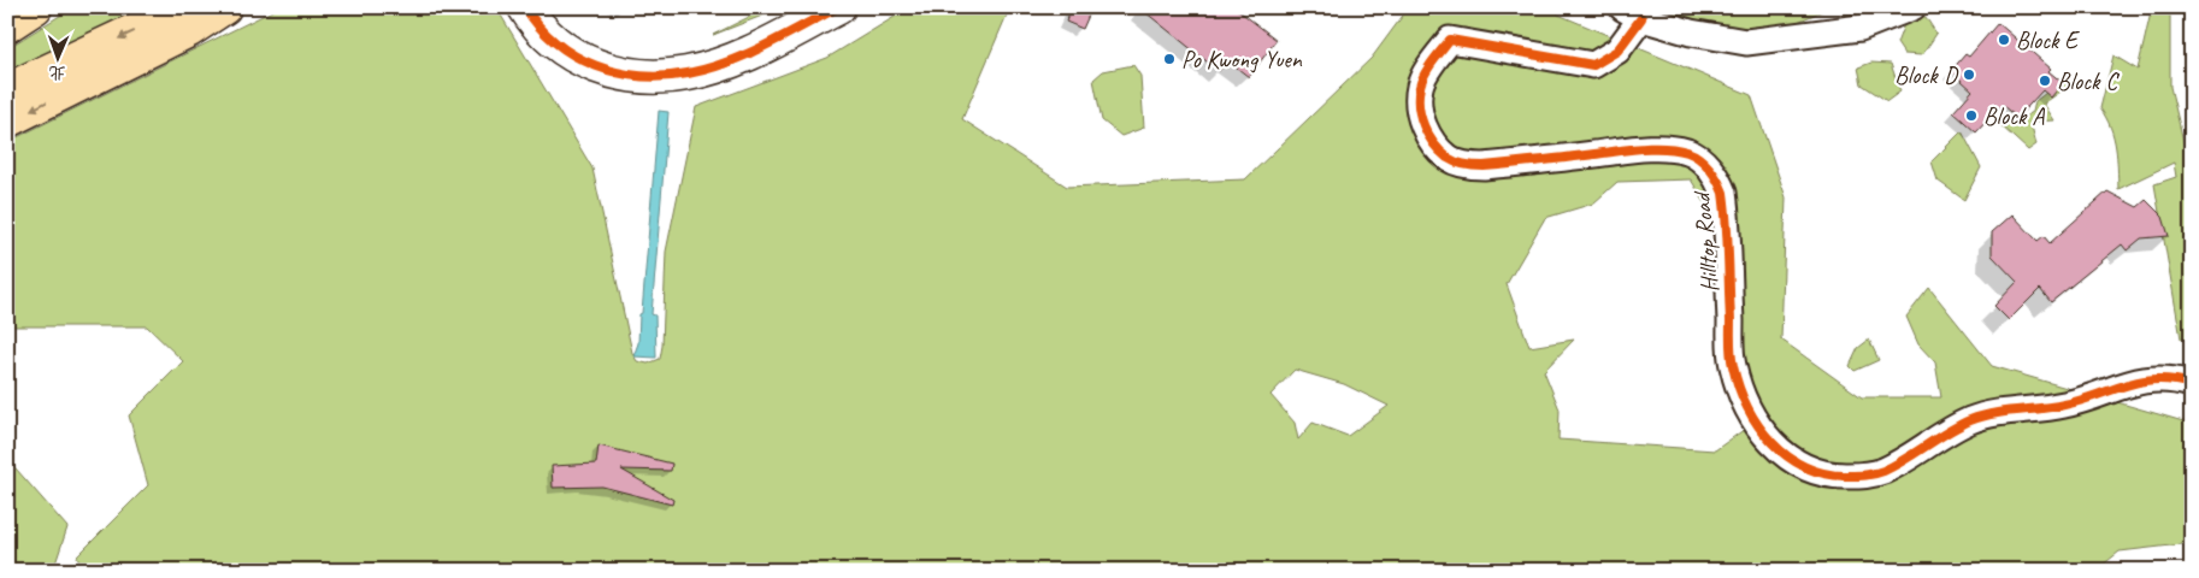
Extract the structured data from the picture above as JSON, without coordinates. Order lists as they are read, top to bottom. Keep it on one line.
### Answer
{"streets":{"street":["Hilltop Road"]},"places":["Block E","Po Kwong Yuen","Block D","Block C","Block A"],"north":"bottom"}
